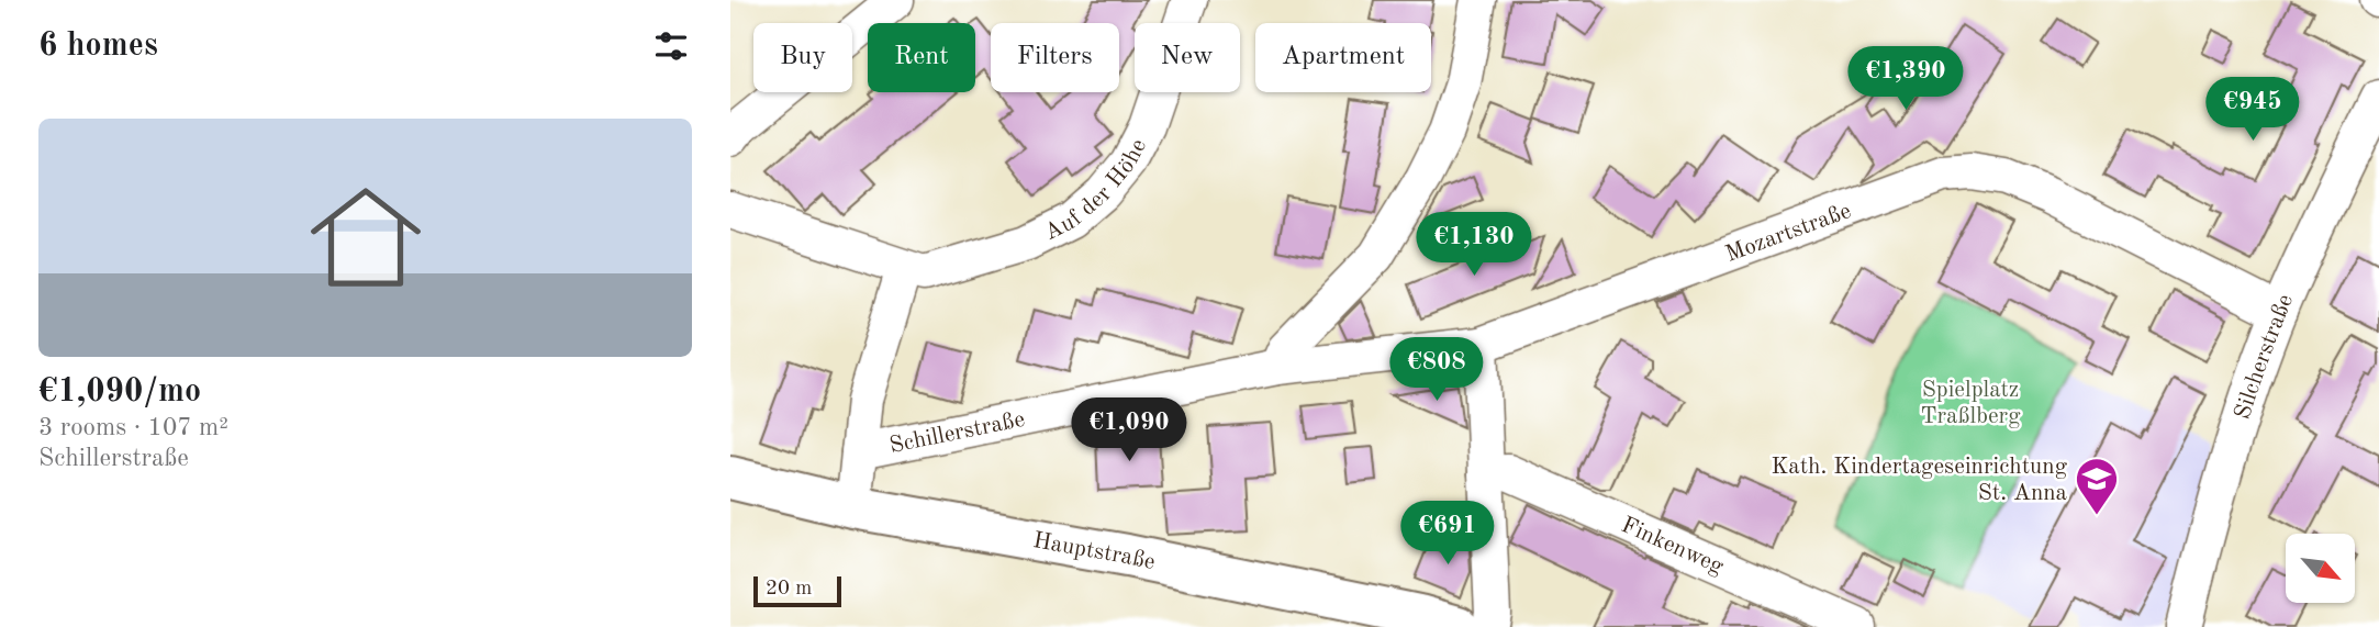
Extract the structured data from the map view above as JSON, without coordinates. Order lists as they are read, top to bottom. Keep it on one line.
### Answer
{"streets":{"street":["Auf der Höhe","Mozartstraße","Silcherstraße","Schillerstraße","Finkenweg","Hauptstraße"]},"crossings":[["Mozartstraße","Silcherstraße"],["Mozartstraße","Schillerstraße"],["Schillerstraße","Hauptstraße"]],"parks":["Spielplatz Traßlberg"],"places":{"school or university":["Kath. Kindertageseinrichtung St. Anna"]},"scale_bar":"20 m","north":"bottom right","page":{"heading":"6 homes","chip":["Buy","Rent","Filters","New","Apartment"],"price":["€1,390","€945","€1,130","€808","€1,090","€691"],"list":[{"name":"€1,090/mo","note":"3 rooms · 107 m² · Schillerstraße"}],"scale":"20 m"}}
